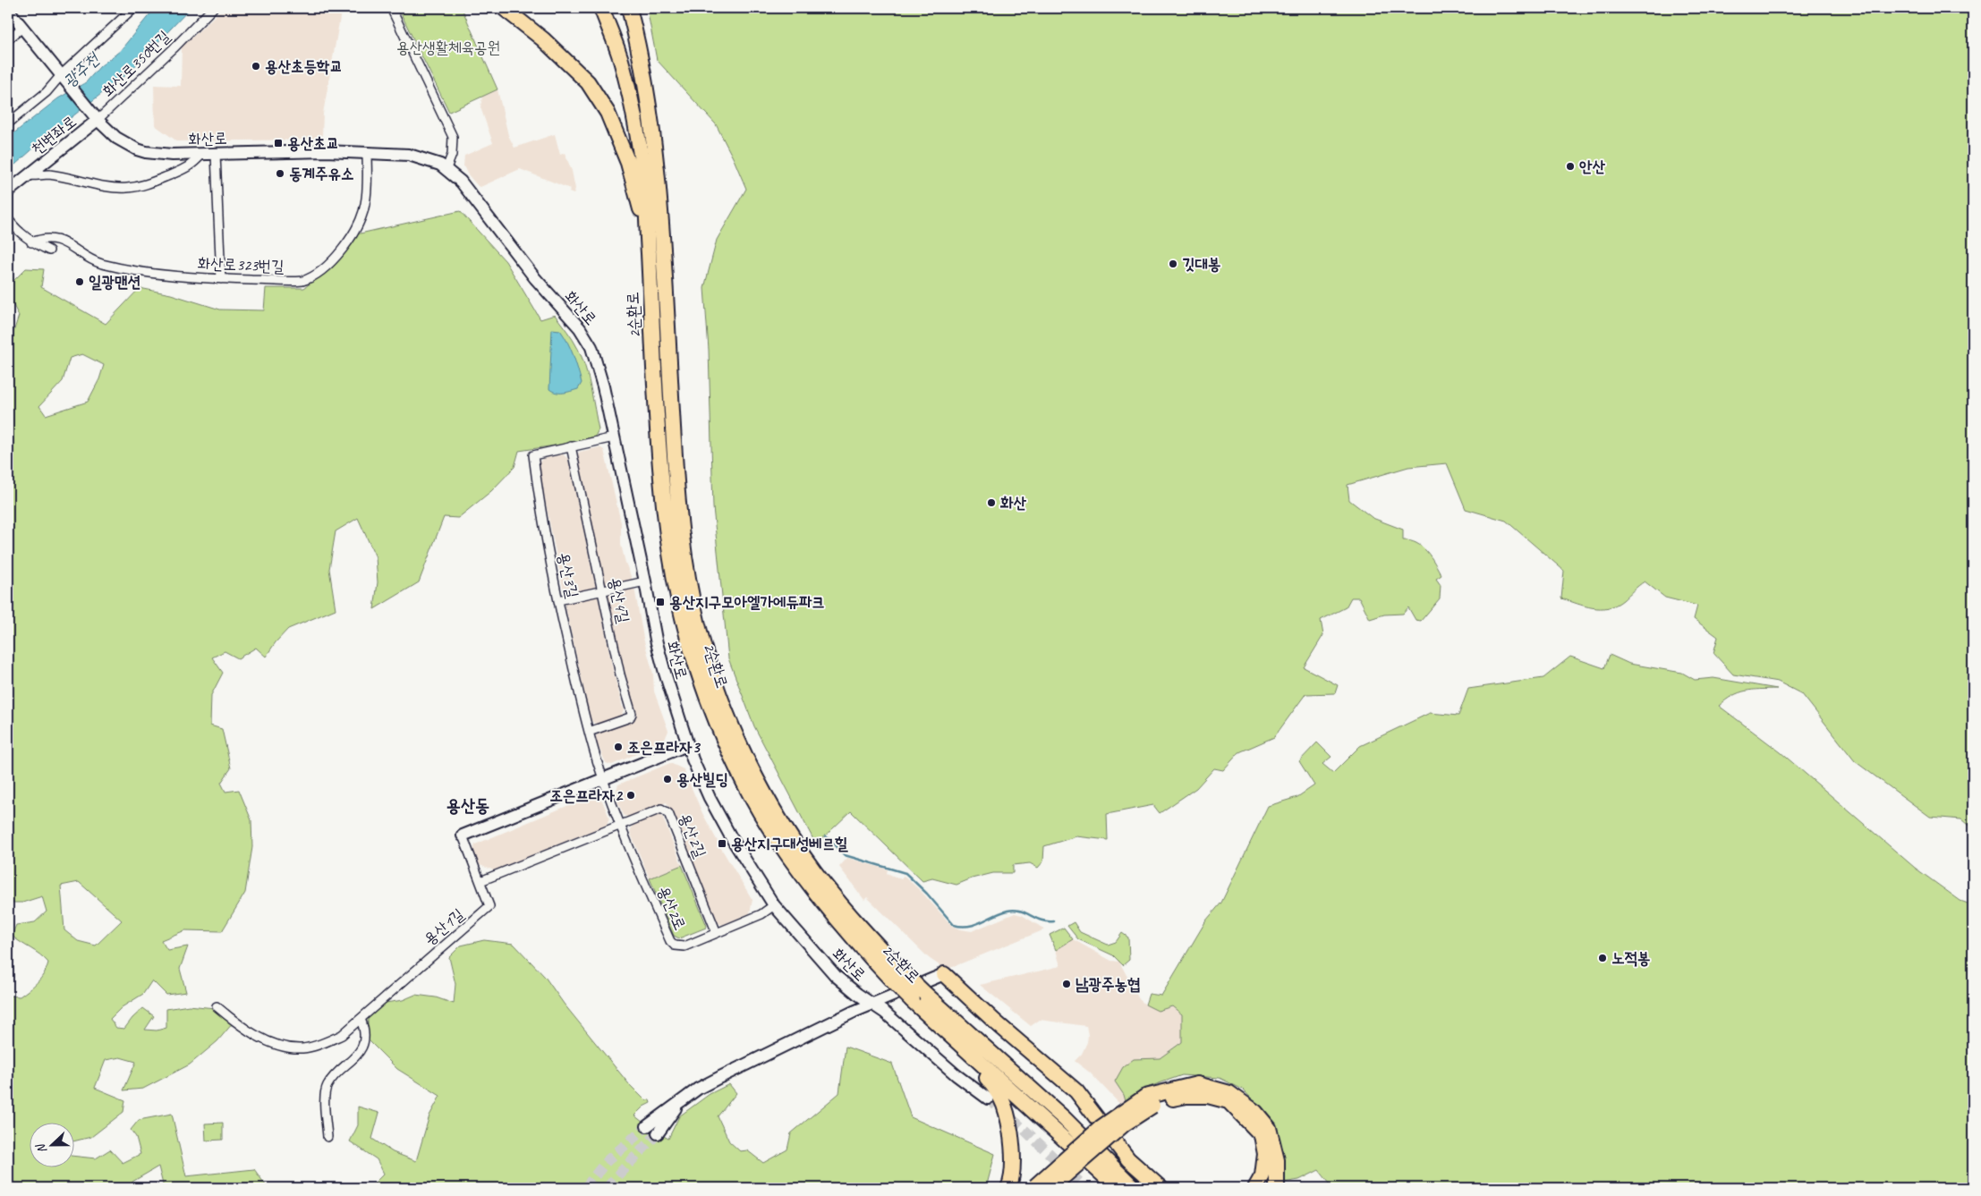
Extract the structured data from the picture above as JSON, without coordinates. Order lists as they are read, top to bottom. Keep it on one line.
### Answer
{"streets":{"highway":["2순환로"],"main road":["천변좌로","화산로"],"street":["화산로350번길","화산로323번길","용산3길","용산4길","용산2길","용산2로","용산1길"]},"crossings":[["화산로350번길","천변좌로"],["화산로350번길","화산로"],["천변좌로","화산로"],["화산로","화산로323번길"],["화산로","용산3길"],["화산로","용산2로"],["용산3길","용산4길"],["용산3길","용산2로"],["용산2길","용산2로"],["용산2길","용산1길"]],"districts":["용산동"],"water":["광주천"],"parks":["용산생활체육공원"],"places":{"other":["용산초등학교","안산","동계주유소","깃대봉","일광맨션","화산","조은프라자3","용산빌딩","조은프라자2","노적봉","남광주농협"],"transit":["용산초교","용산지구모아엘가에듀파크","용산지구대성베르힐"]},"north":"left"}
